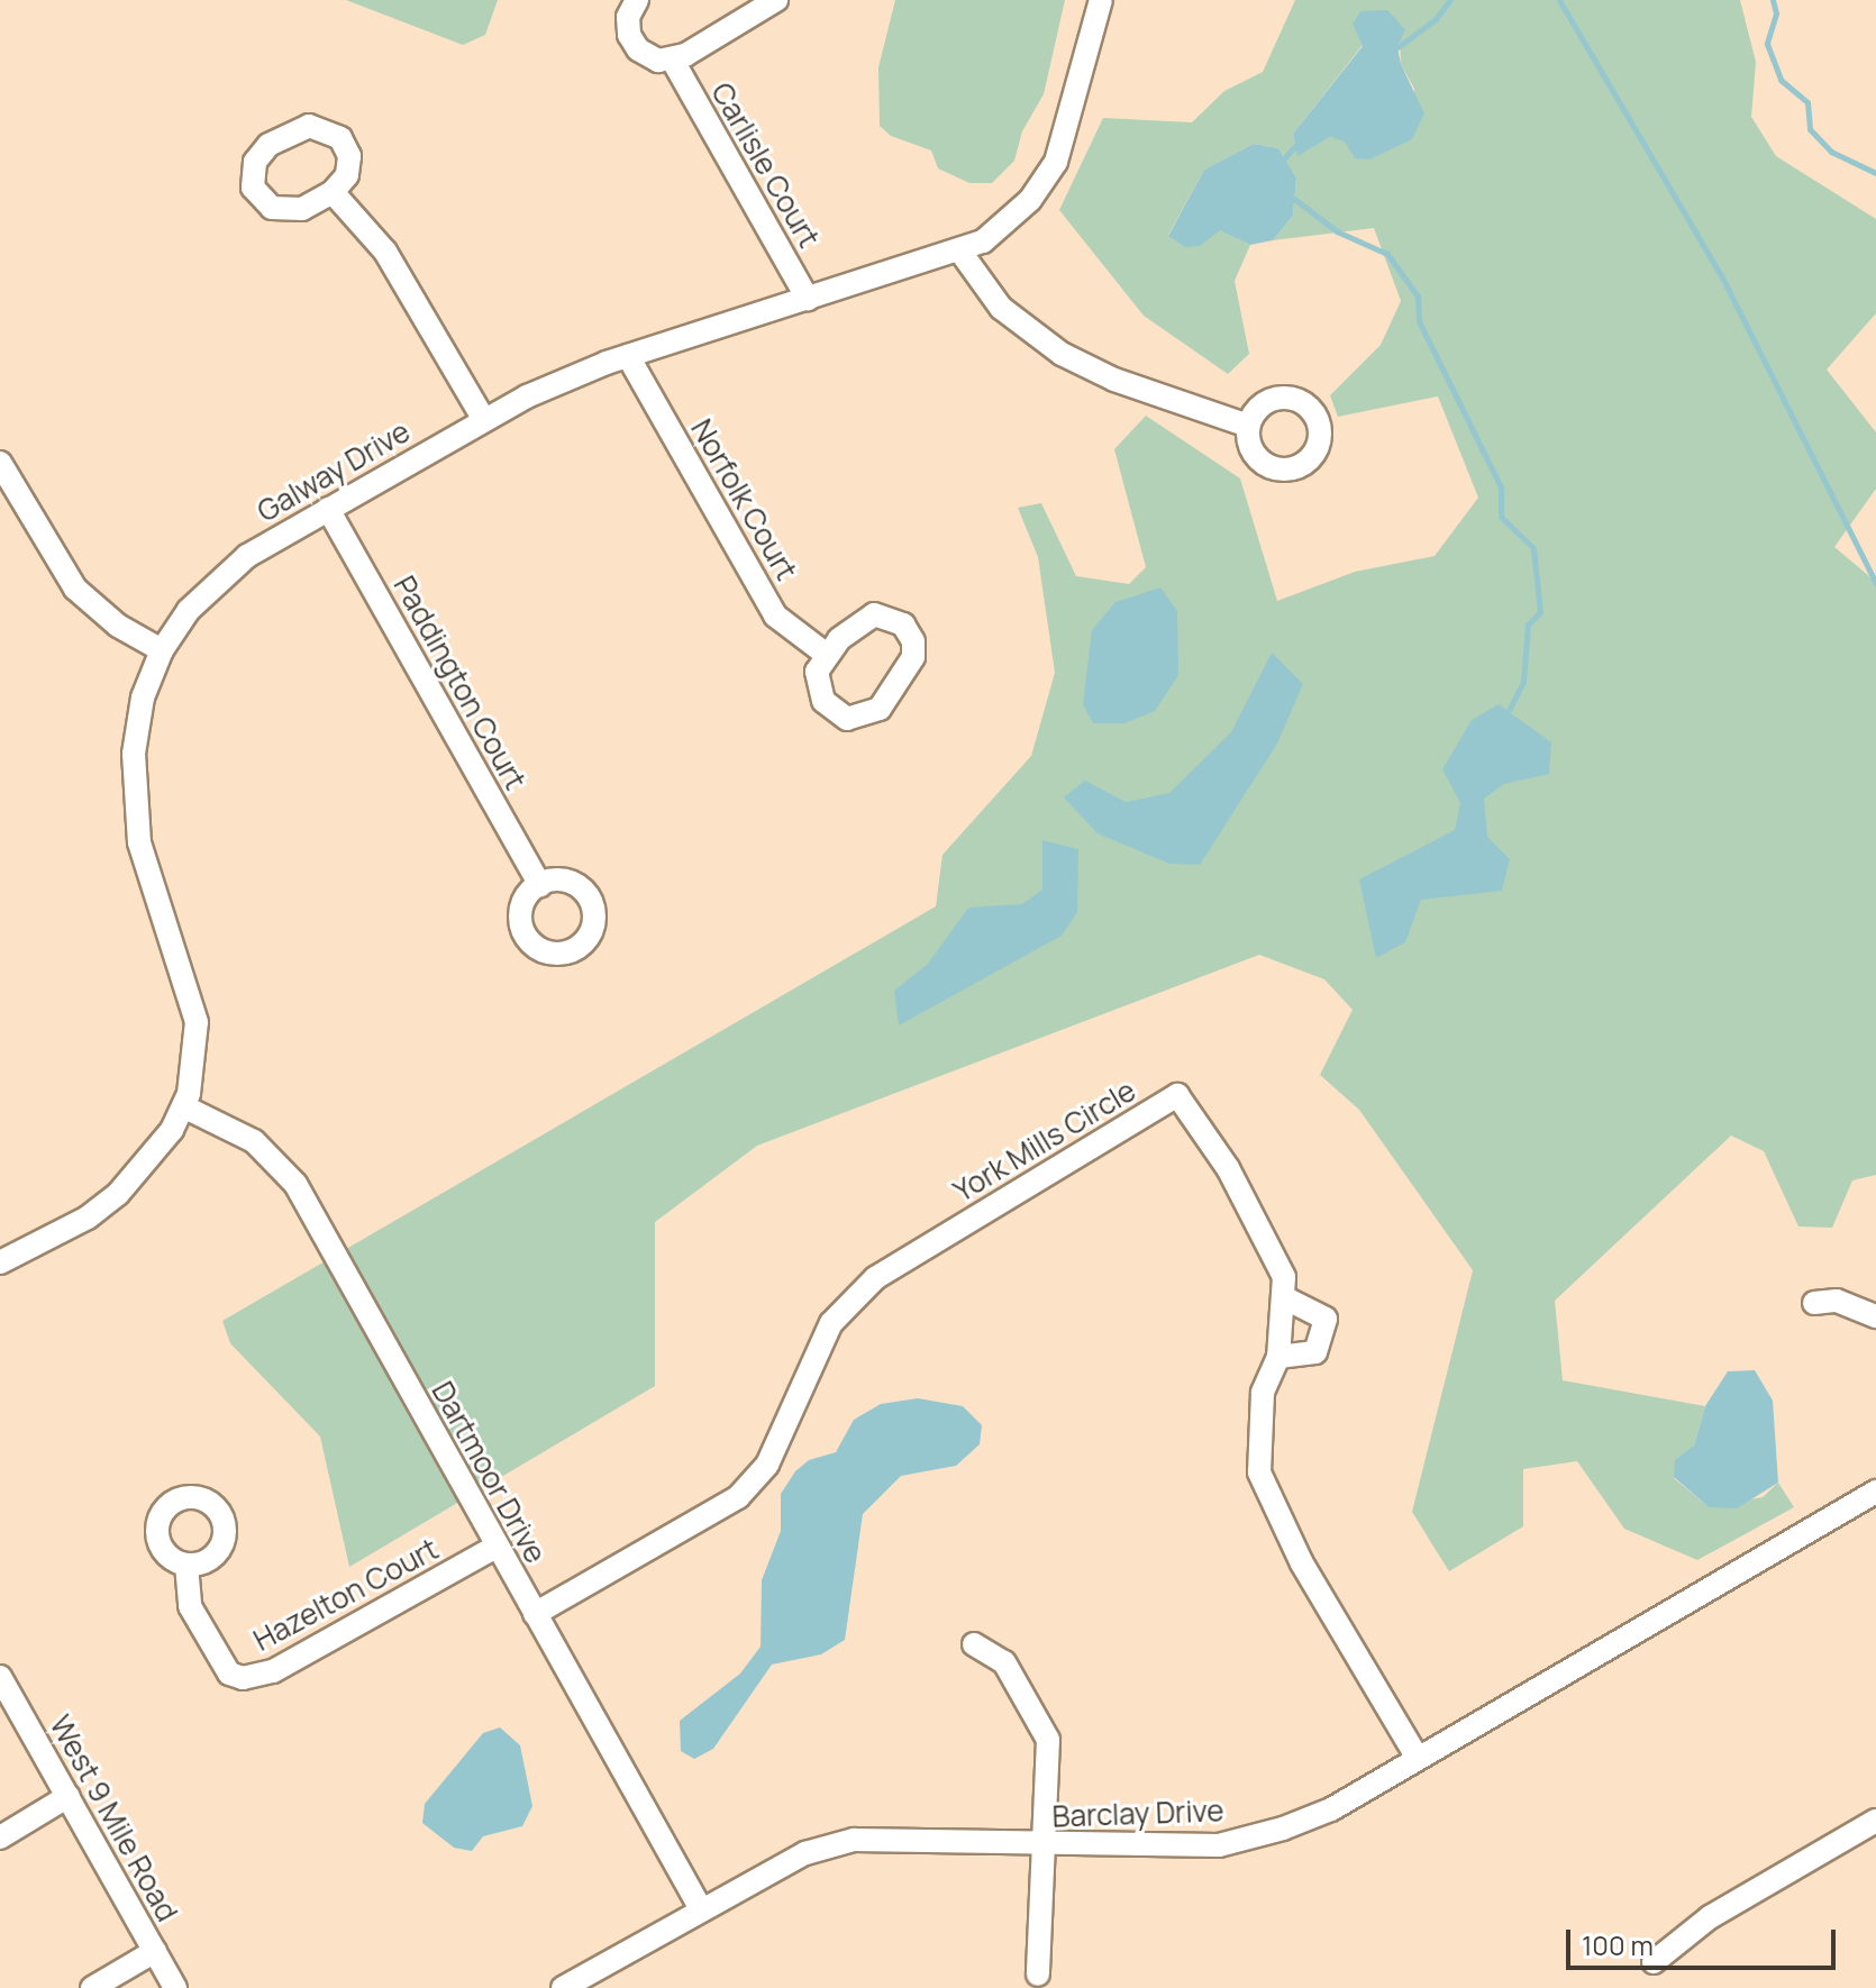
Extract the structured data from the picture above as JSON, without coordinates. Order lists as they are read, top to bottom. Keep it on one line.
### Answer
{"streets":{"street":["Carlisle Court","Galway Drive","Norfolk Court","Paddington Court","York Mills Circle","Dartmoor Drive","Hazelton Court","Barclay Drive","West 9 Mile Road"]},"crossings":[["Carlisle Court","Galway Drive"],["Galway Drive","Norfolk Court"],["Galway Drive","Paddington Court"],["Galway Drive","Dartmoor Drive"],["York Mills Circle","Dartmoor Drive"],["York Mills Circle","Barclay Drive"],["Dartmoor Drive","Hazelton Court"],["Dartmoor Drive","Barclay Drive"]],"scale_bar":"100 m"}
